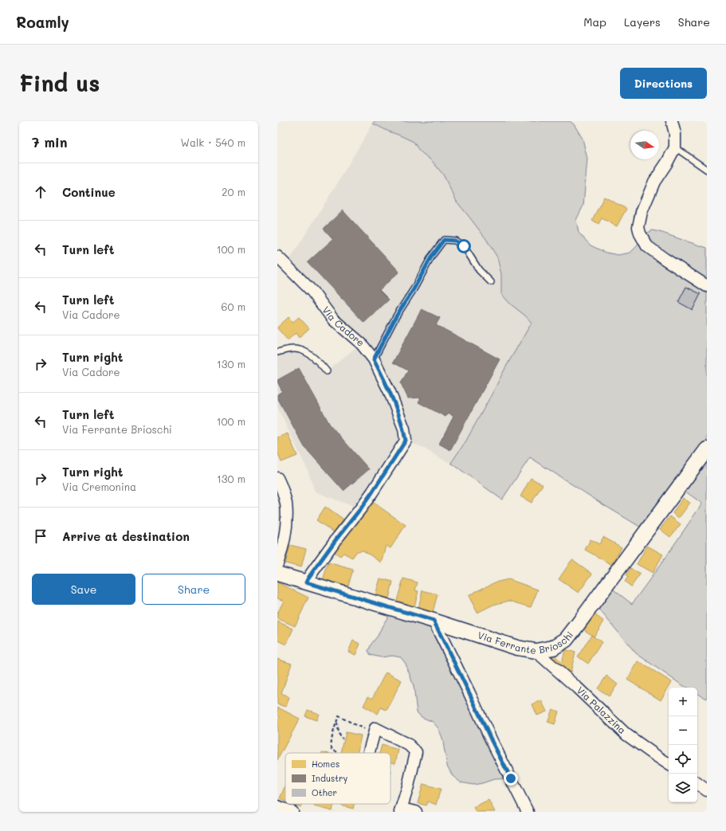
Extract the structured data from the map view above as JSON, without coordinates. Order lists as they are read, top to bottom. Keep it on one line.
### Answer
{"streets":{"street":["Via Cadore","Via Ferrante Brioschi","Via Palazzina"]},"crossings":[["Via Cadore","Via Ferrante Brioschi"],["Via Ferrante Brioschi","Via Palazzina"]],"legend":["Homes","Industry","Other"],"north":"right","page":{"header":"Roamly","nav":["Map","Layers","Share"],"buttons":["Directions",["Save","Share"]],"title":"Find us","heading":["7 min","Walk · 540 m"],"list":[["Continue","20 m"],["Turn left","100 m"],["Turn left","Via Cadore","60 m"],["Turn right","Via Cadore","130 m"],["Turn left","Via Ferrante Brioschi","100 m"],["Turn right","Via Cremonina","130 m"],"Arrive at destination"],"map_buttons":["+","−"]}}
